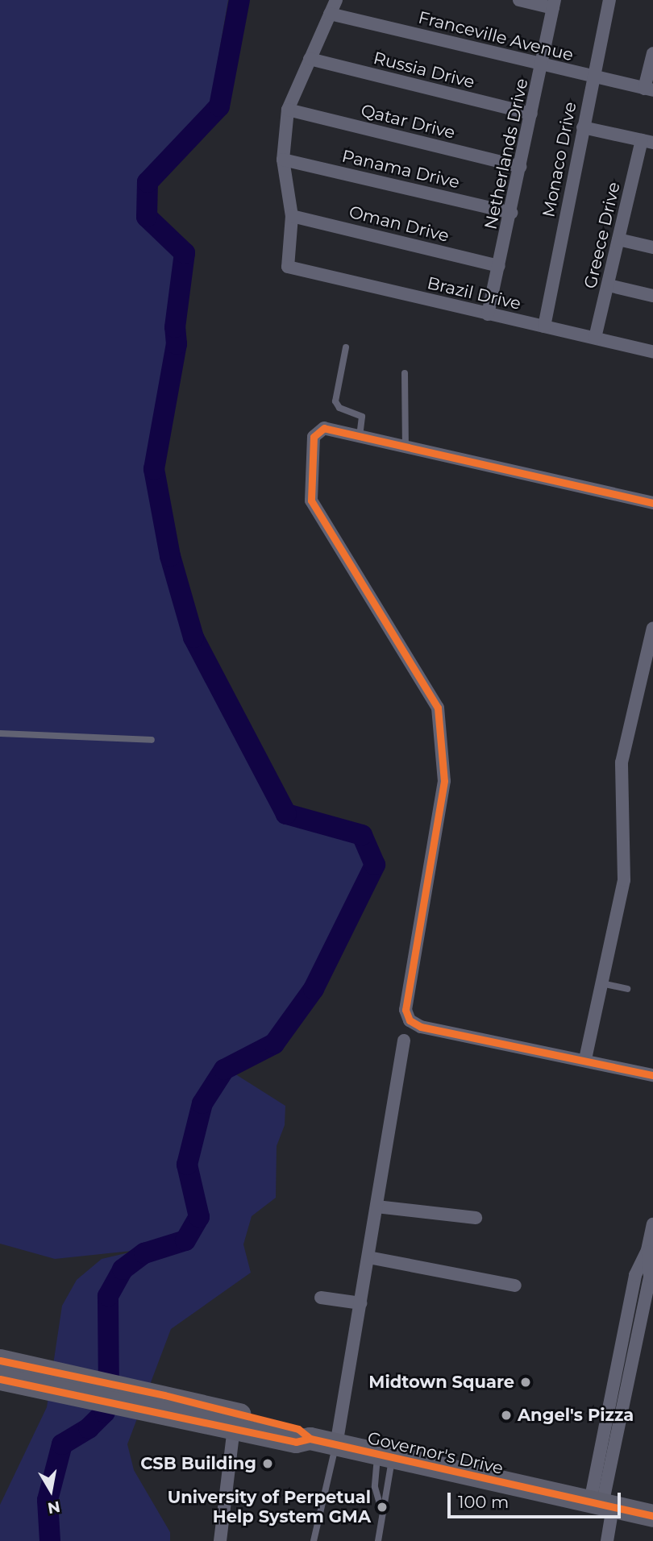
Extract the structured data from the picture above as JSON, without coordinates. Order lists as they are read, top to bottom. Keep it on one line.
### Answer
{"streets":{"highway":["Governor's Drive"],"street":["Franceville Avenue","Russia Drive","Qatar Drive","Netherlands Drive","Monaco Drive","Panama Drive","Oman Drive","Greece Drive","Brazil Drive"]},"crossings":[["Franceville Avenue","Netherlands Drive"],["Franceville Avenue","Monaco Drive"],["Russia Drive","Netherlands Drive"],["Qatar Drive","Netherlands Drive"],["Netherlands Drive","Panama Drive"],["Netherlands Drive","Oman Drive"],["Netherlands Drive","Brazil Drive"],["Monaco Drive","Brazil Drive"],["Oman Drive","Brazil Drive"],["Greece Drive","Brazil Drive"]],"places":["Midtown Square","Angel's Pizza","CSB Building","University of Perpetual Help System GMA"],"scale_bar":"100 m","north":"bottom"}
